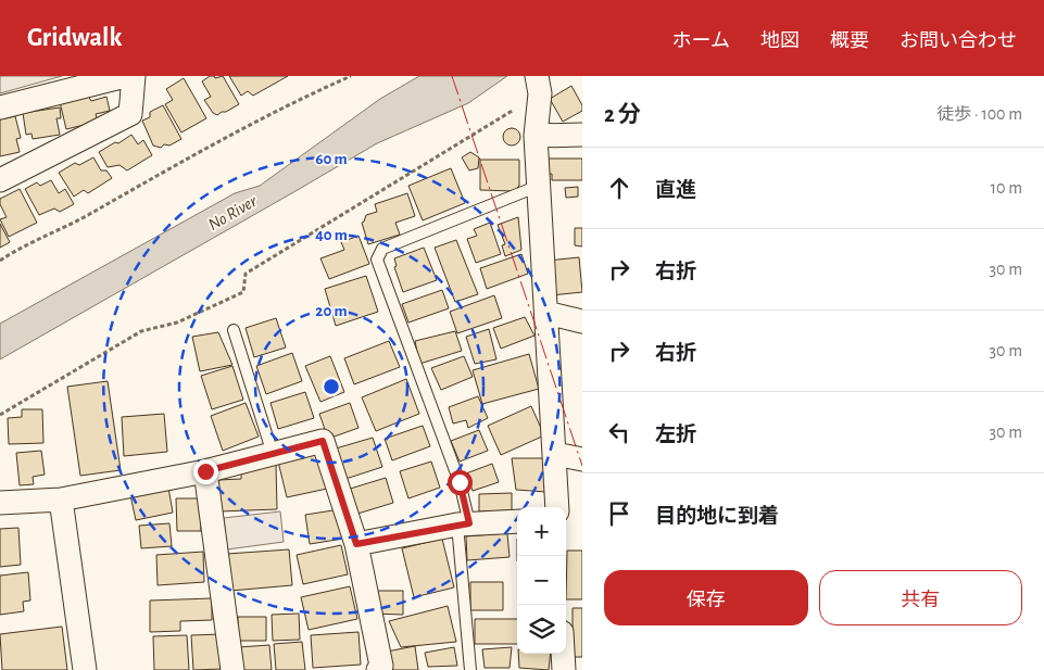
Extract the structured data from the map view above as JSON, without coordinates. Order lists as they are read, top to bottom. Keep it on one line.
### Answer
{"water":["No River"],"page":{"header":"Gridwalk","nav":["ホーム","地図","概要","お問い合わせ"],"heading":["2 分","徒歩 · 100 m"],"list":[["直進","10 m"],["右折","30 m"],["右折","30 m"],["左折","30 m"],"目的地に到着"],"map_buttons":["+","−"],"buttons":["保存","共有"]},"rings":["60 m","40 m","20 m"]}
